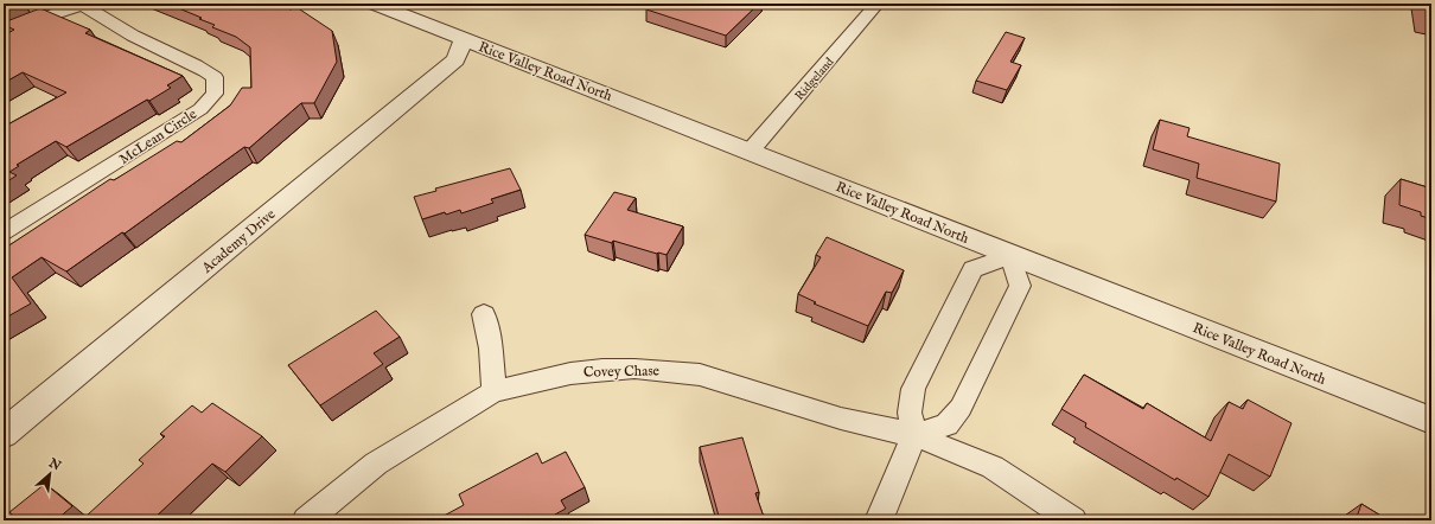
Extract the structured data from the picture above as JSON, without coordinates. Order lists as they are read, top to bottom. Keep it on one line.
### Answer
{"streets":{"street":["Rice Valley Road North","Ridgeland","McLean Circle","Academy Drive","Covey Chase"]},"crossings":[["Rice Valley Road North","Ridgeland"],["Rice Valley Road North","Academy Drive"]],"north":"top right"}
